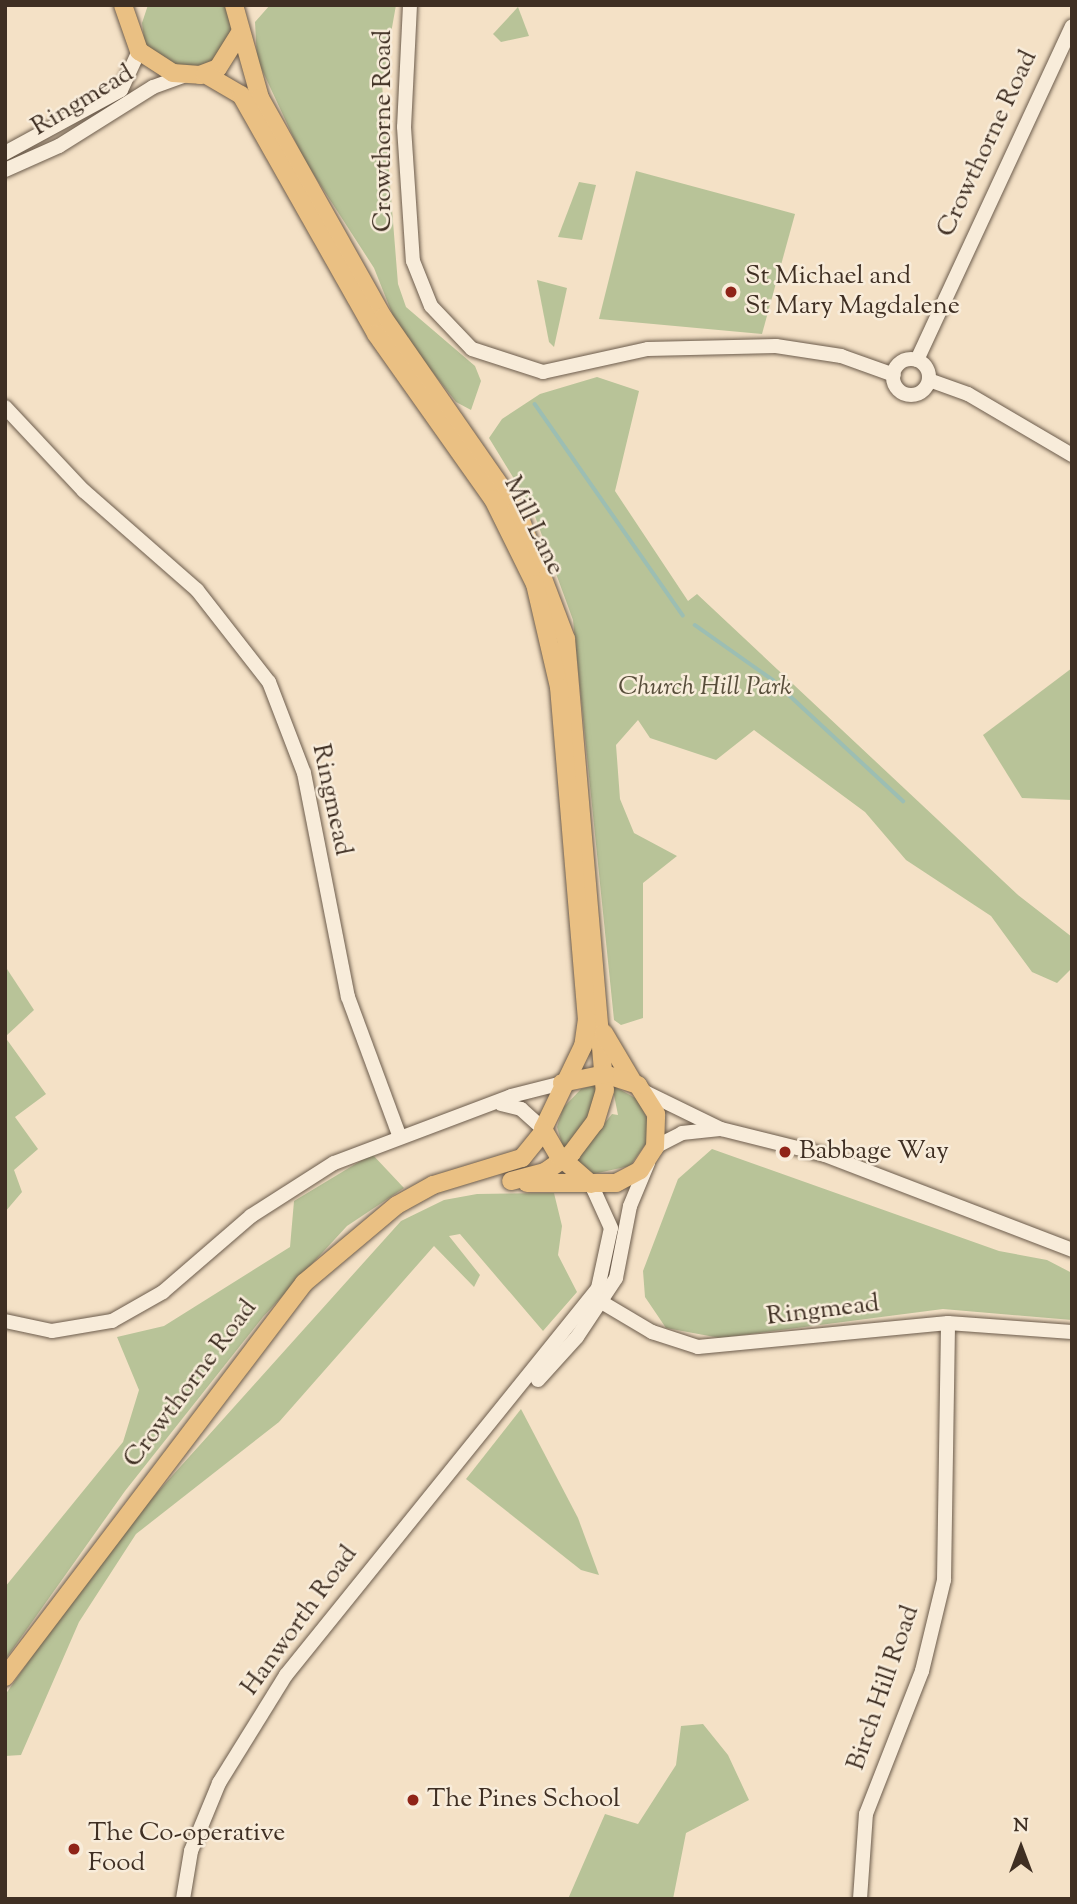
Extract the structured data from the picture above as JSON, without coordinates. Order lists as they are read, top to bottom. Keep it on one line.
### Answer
{"streets":{"main road":["Crowthorne Road","Mill Lane"],"street":["Ringmead","Hanworth Road","Birch Hill Road"]},"crossings":[["Ringmead","Hanworth Road"],["Ringmead","Birch Hill Road"],["Crowthorne Road","Mill Lane"],["Crowthorne Road","Hanworth Road"],["Mill Lane","Hanworth Road"]],"parks":["Church Hill Park"],"places":["St Michael and St Mary Magdalene","Babbage Way","The Pines School","The Co-operative Food"],"north":"top"}
